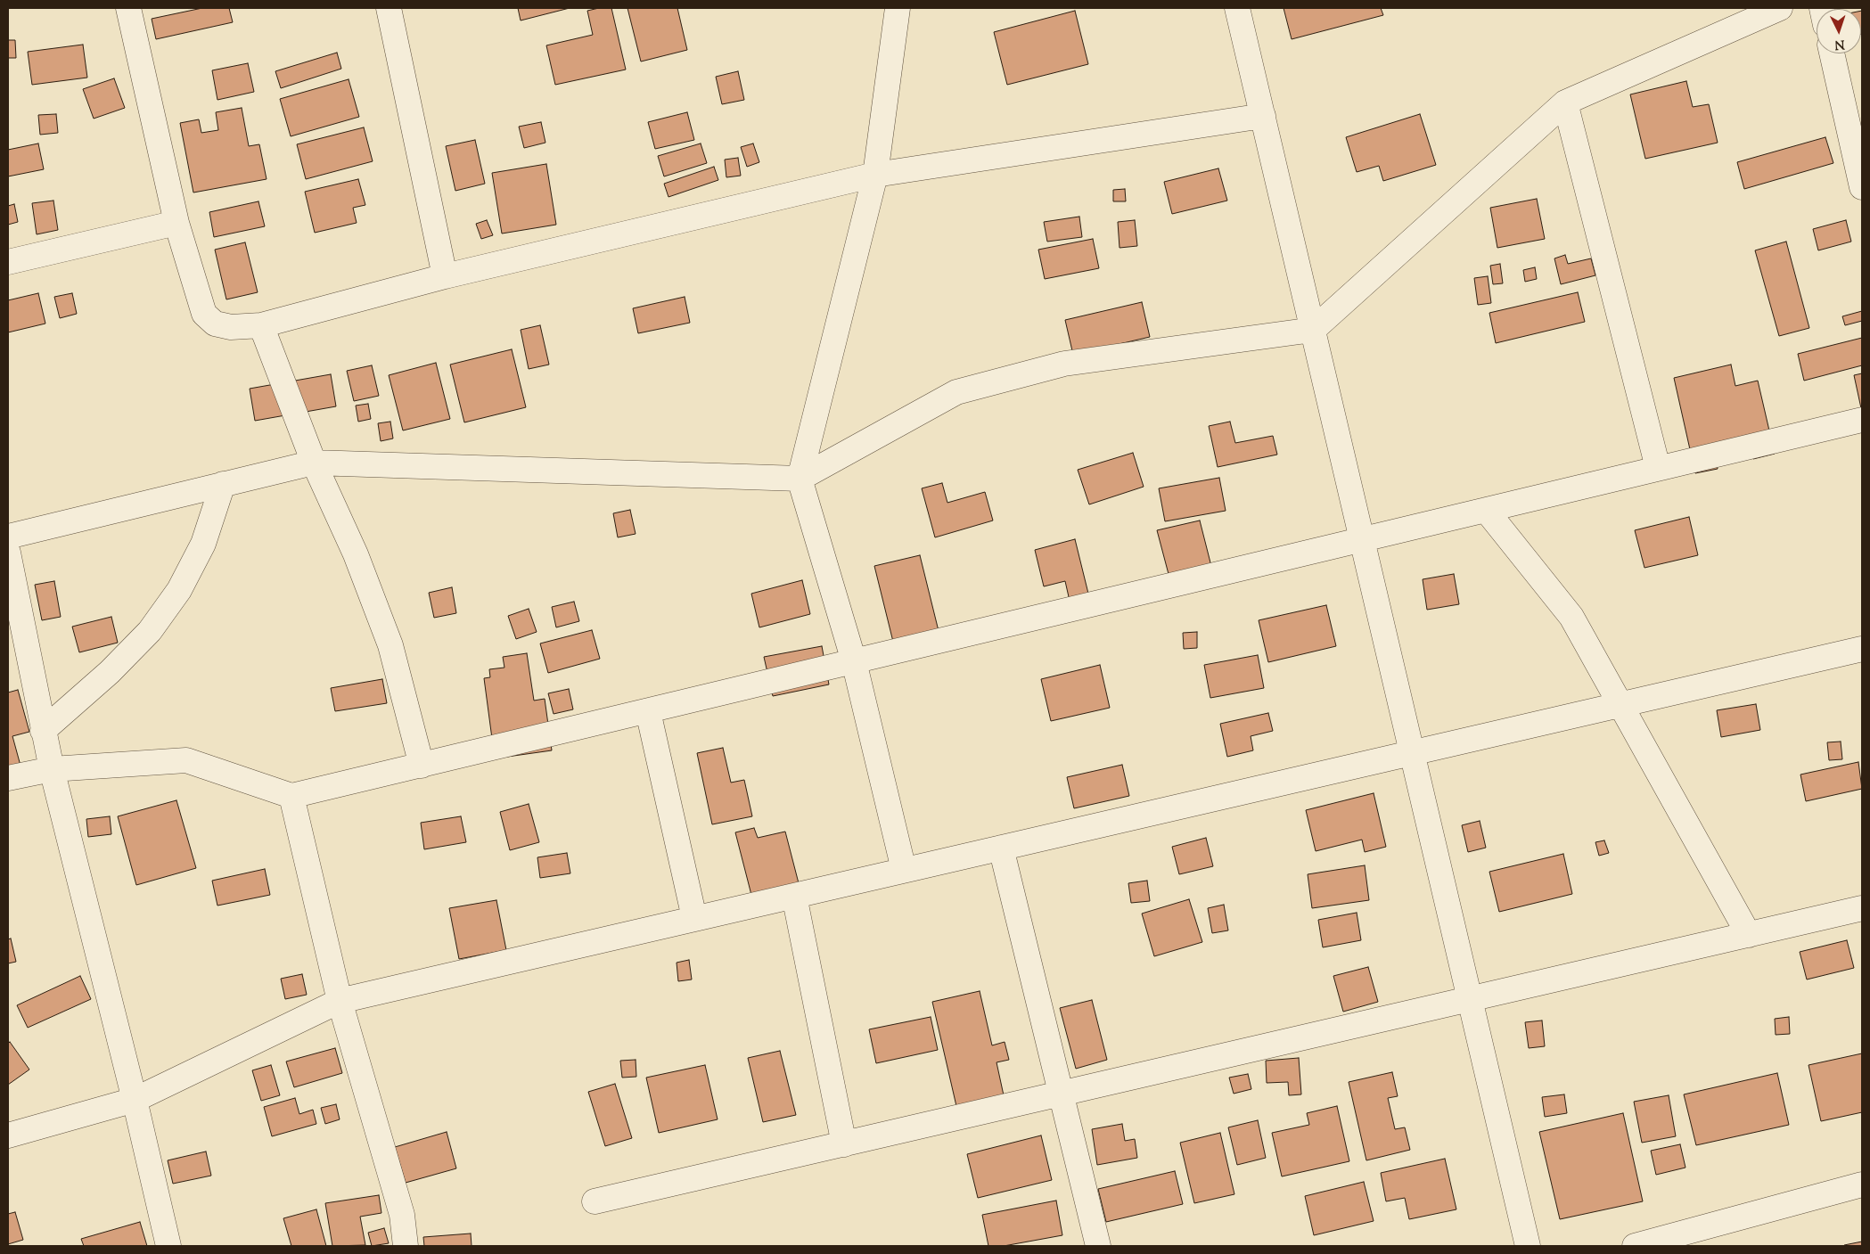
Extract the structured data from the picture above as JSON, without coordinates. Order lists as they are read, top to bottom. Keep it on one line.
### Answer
{"north":"bottom"}
